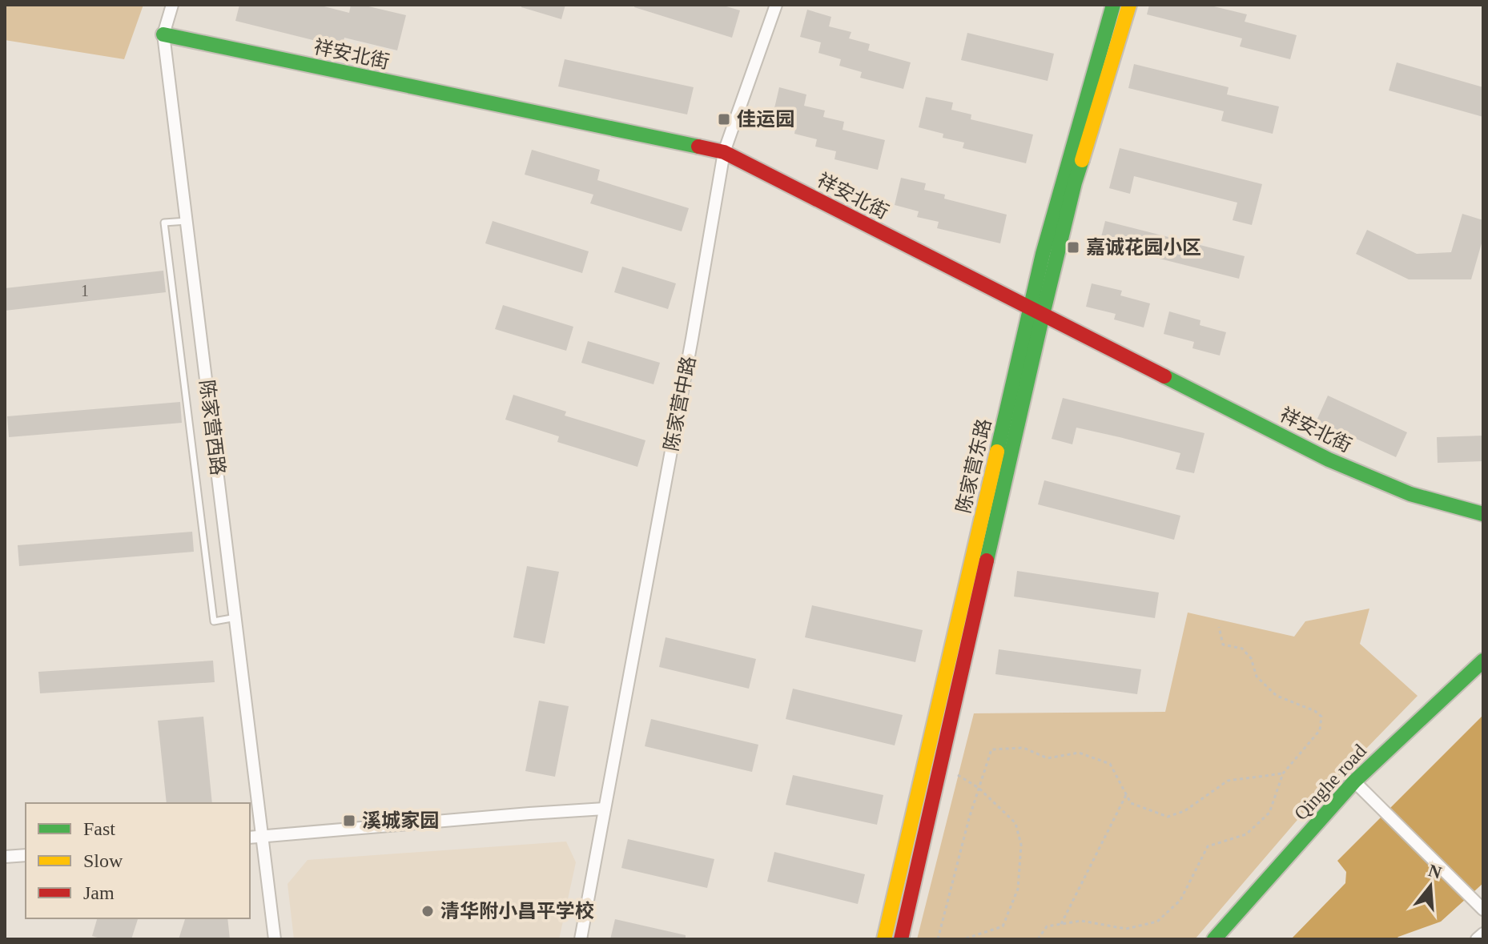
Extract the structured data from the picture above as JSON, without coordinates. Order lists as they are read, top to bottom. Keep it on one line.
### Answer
{"streets":{"street":["祥安北街","陈家营中路","陈家营西路","陈家营东路","Qinghe road"]},"crossings":[["祥安北街","陈家营中路"],["祥安北街","陈家营西路"],["祥安北街","陈家营东路"]],"places":{"transit":["佳运园","嘉诚花园小区","溪城家园"],"other":["清华附小昌平学校"]},"house_numbers":["1"],"legend":["Fast","Slow","Jam"],"north":"top"}
